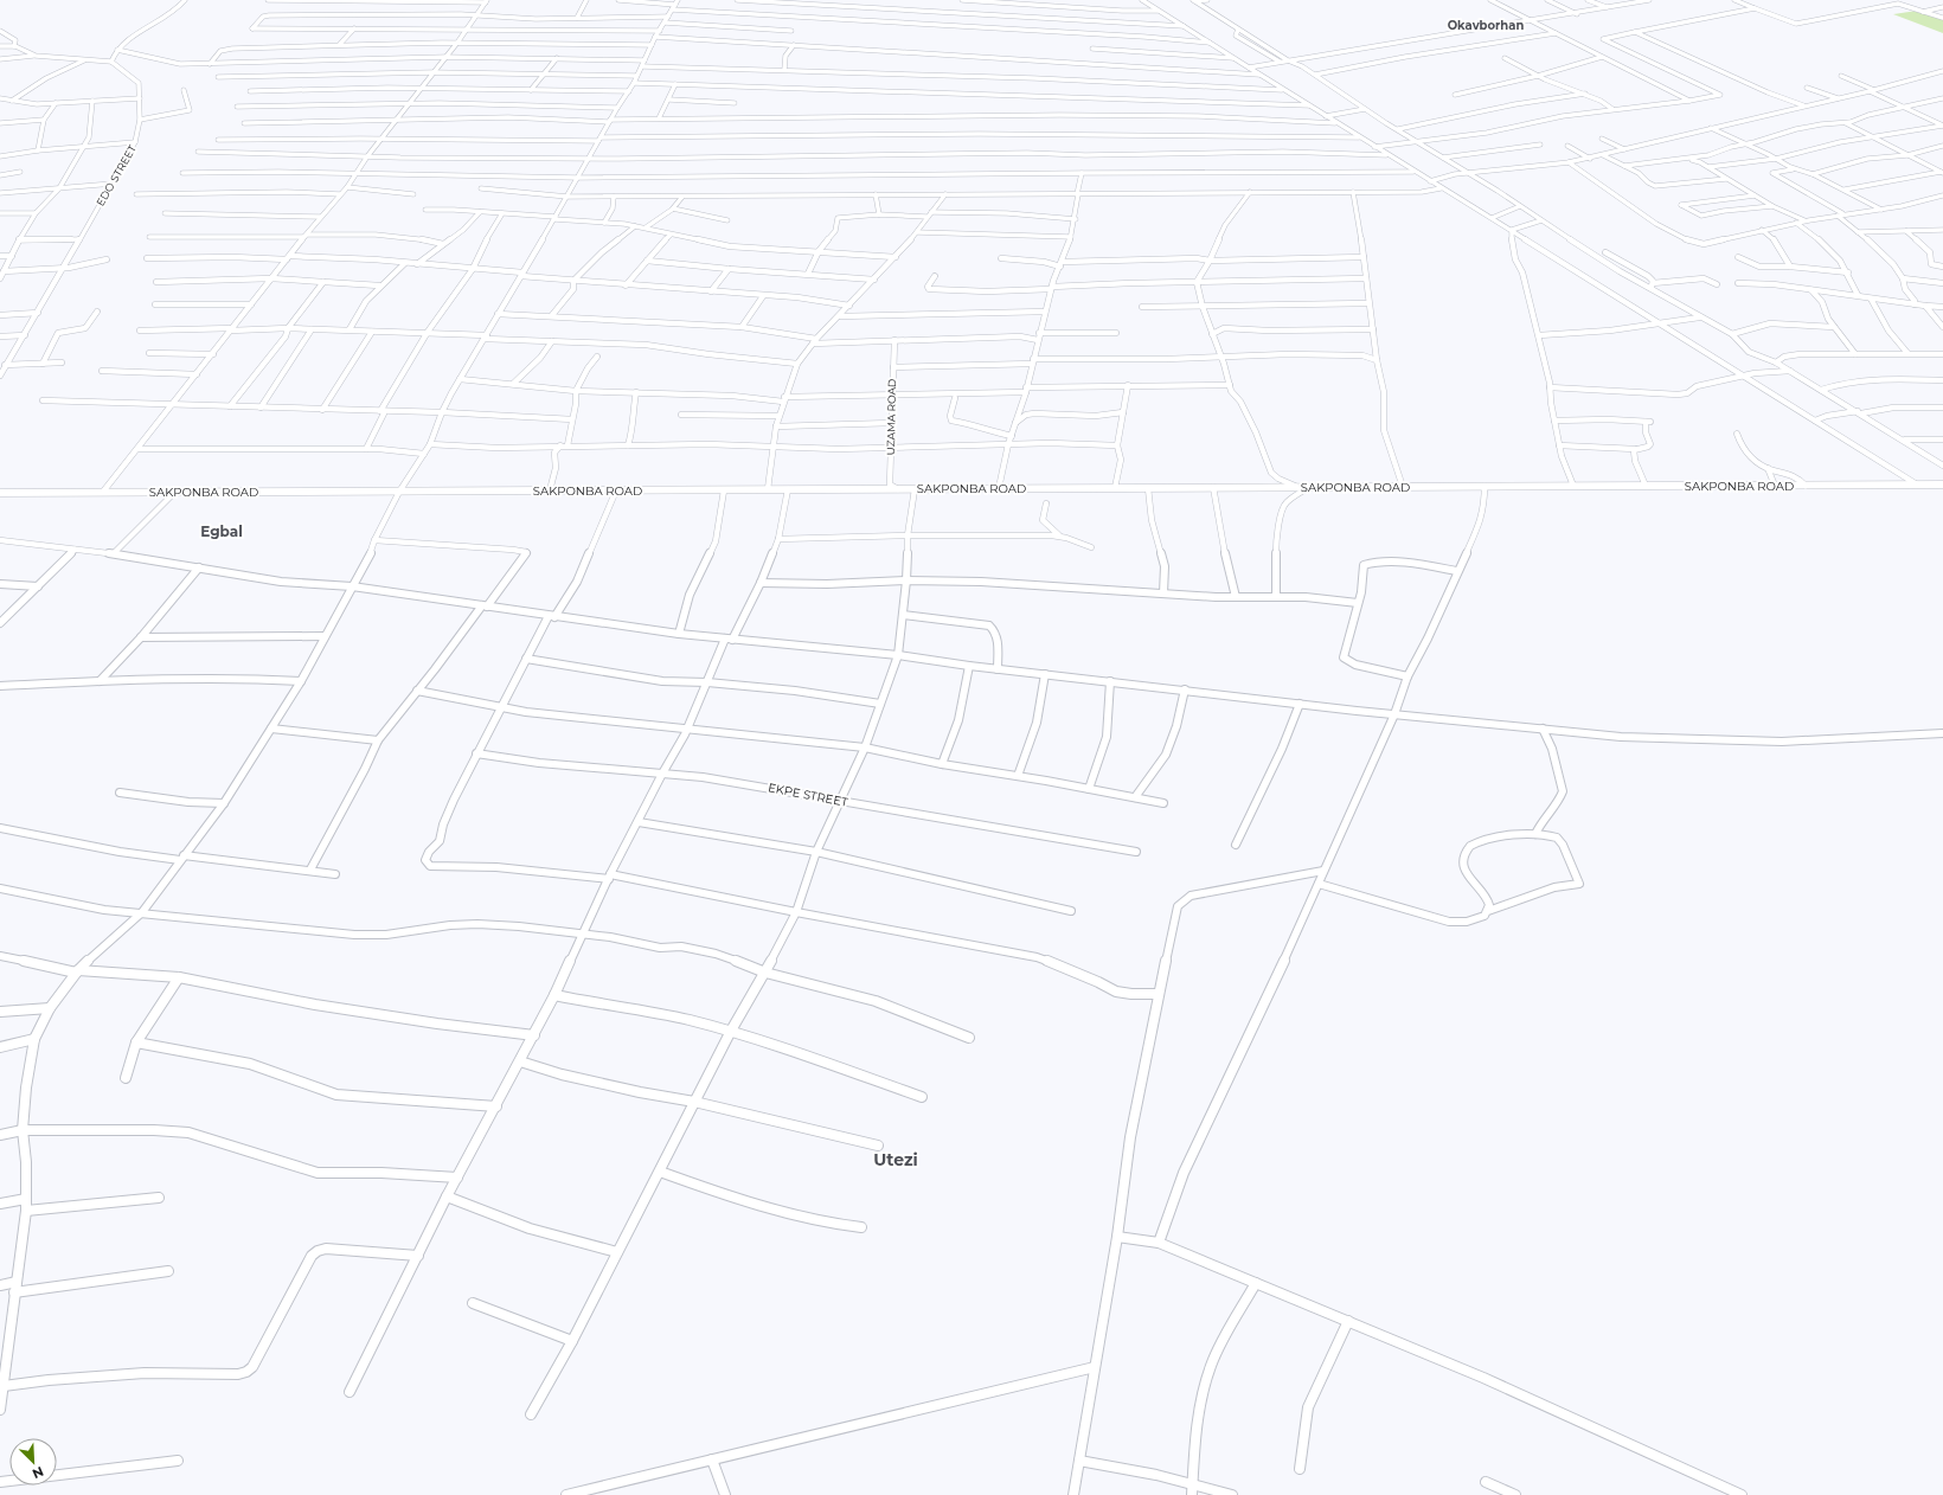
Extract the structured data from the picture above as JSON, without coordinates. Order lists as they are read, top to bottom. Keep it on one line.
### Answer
{"streets":{"main road":["SAKPONBA ROAD"],"street":["EDO STREET","UZAMA ROAD","EKPE STREET"]},"crossings":[["UZAMA ROAD","SAKPONBA ROAD"]],"districts":["Okavborhan","Egbal","Utezi"],"north":"bottom right"}
